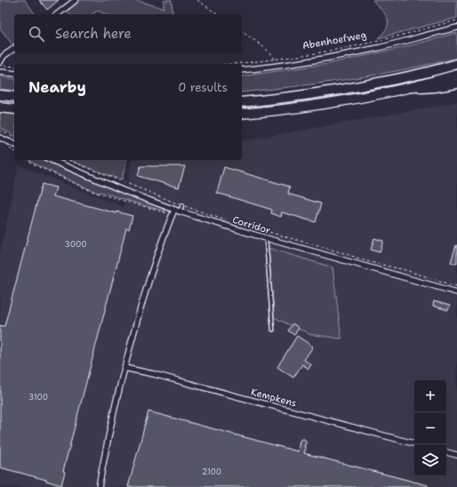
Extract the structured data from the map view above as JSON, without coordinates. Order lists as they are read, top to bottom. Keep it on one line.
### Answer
{"streets":{"street":["Abenhoefweg","Corridor","Kempkens"]},"house_numbers":["3000","3100","2100"],"page":{"search":"Search here","heading":["Nearby","0 results"],"map_buttons":["+","−"]}}
